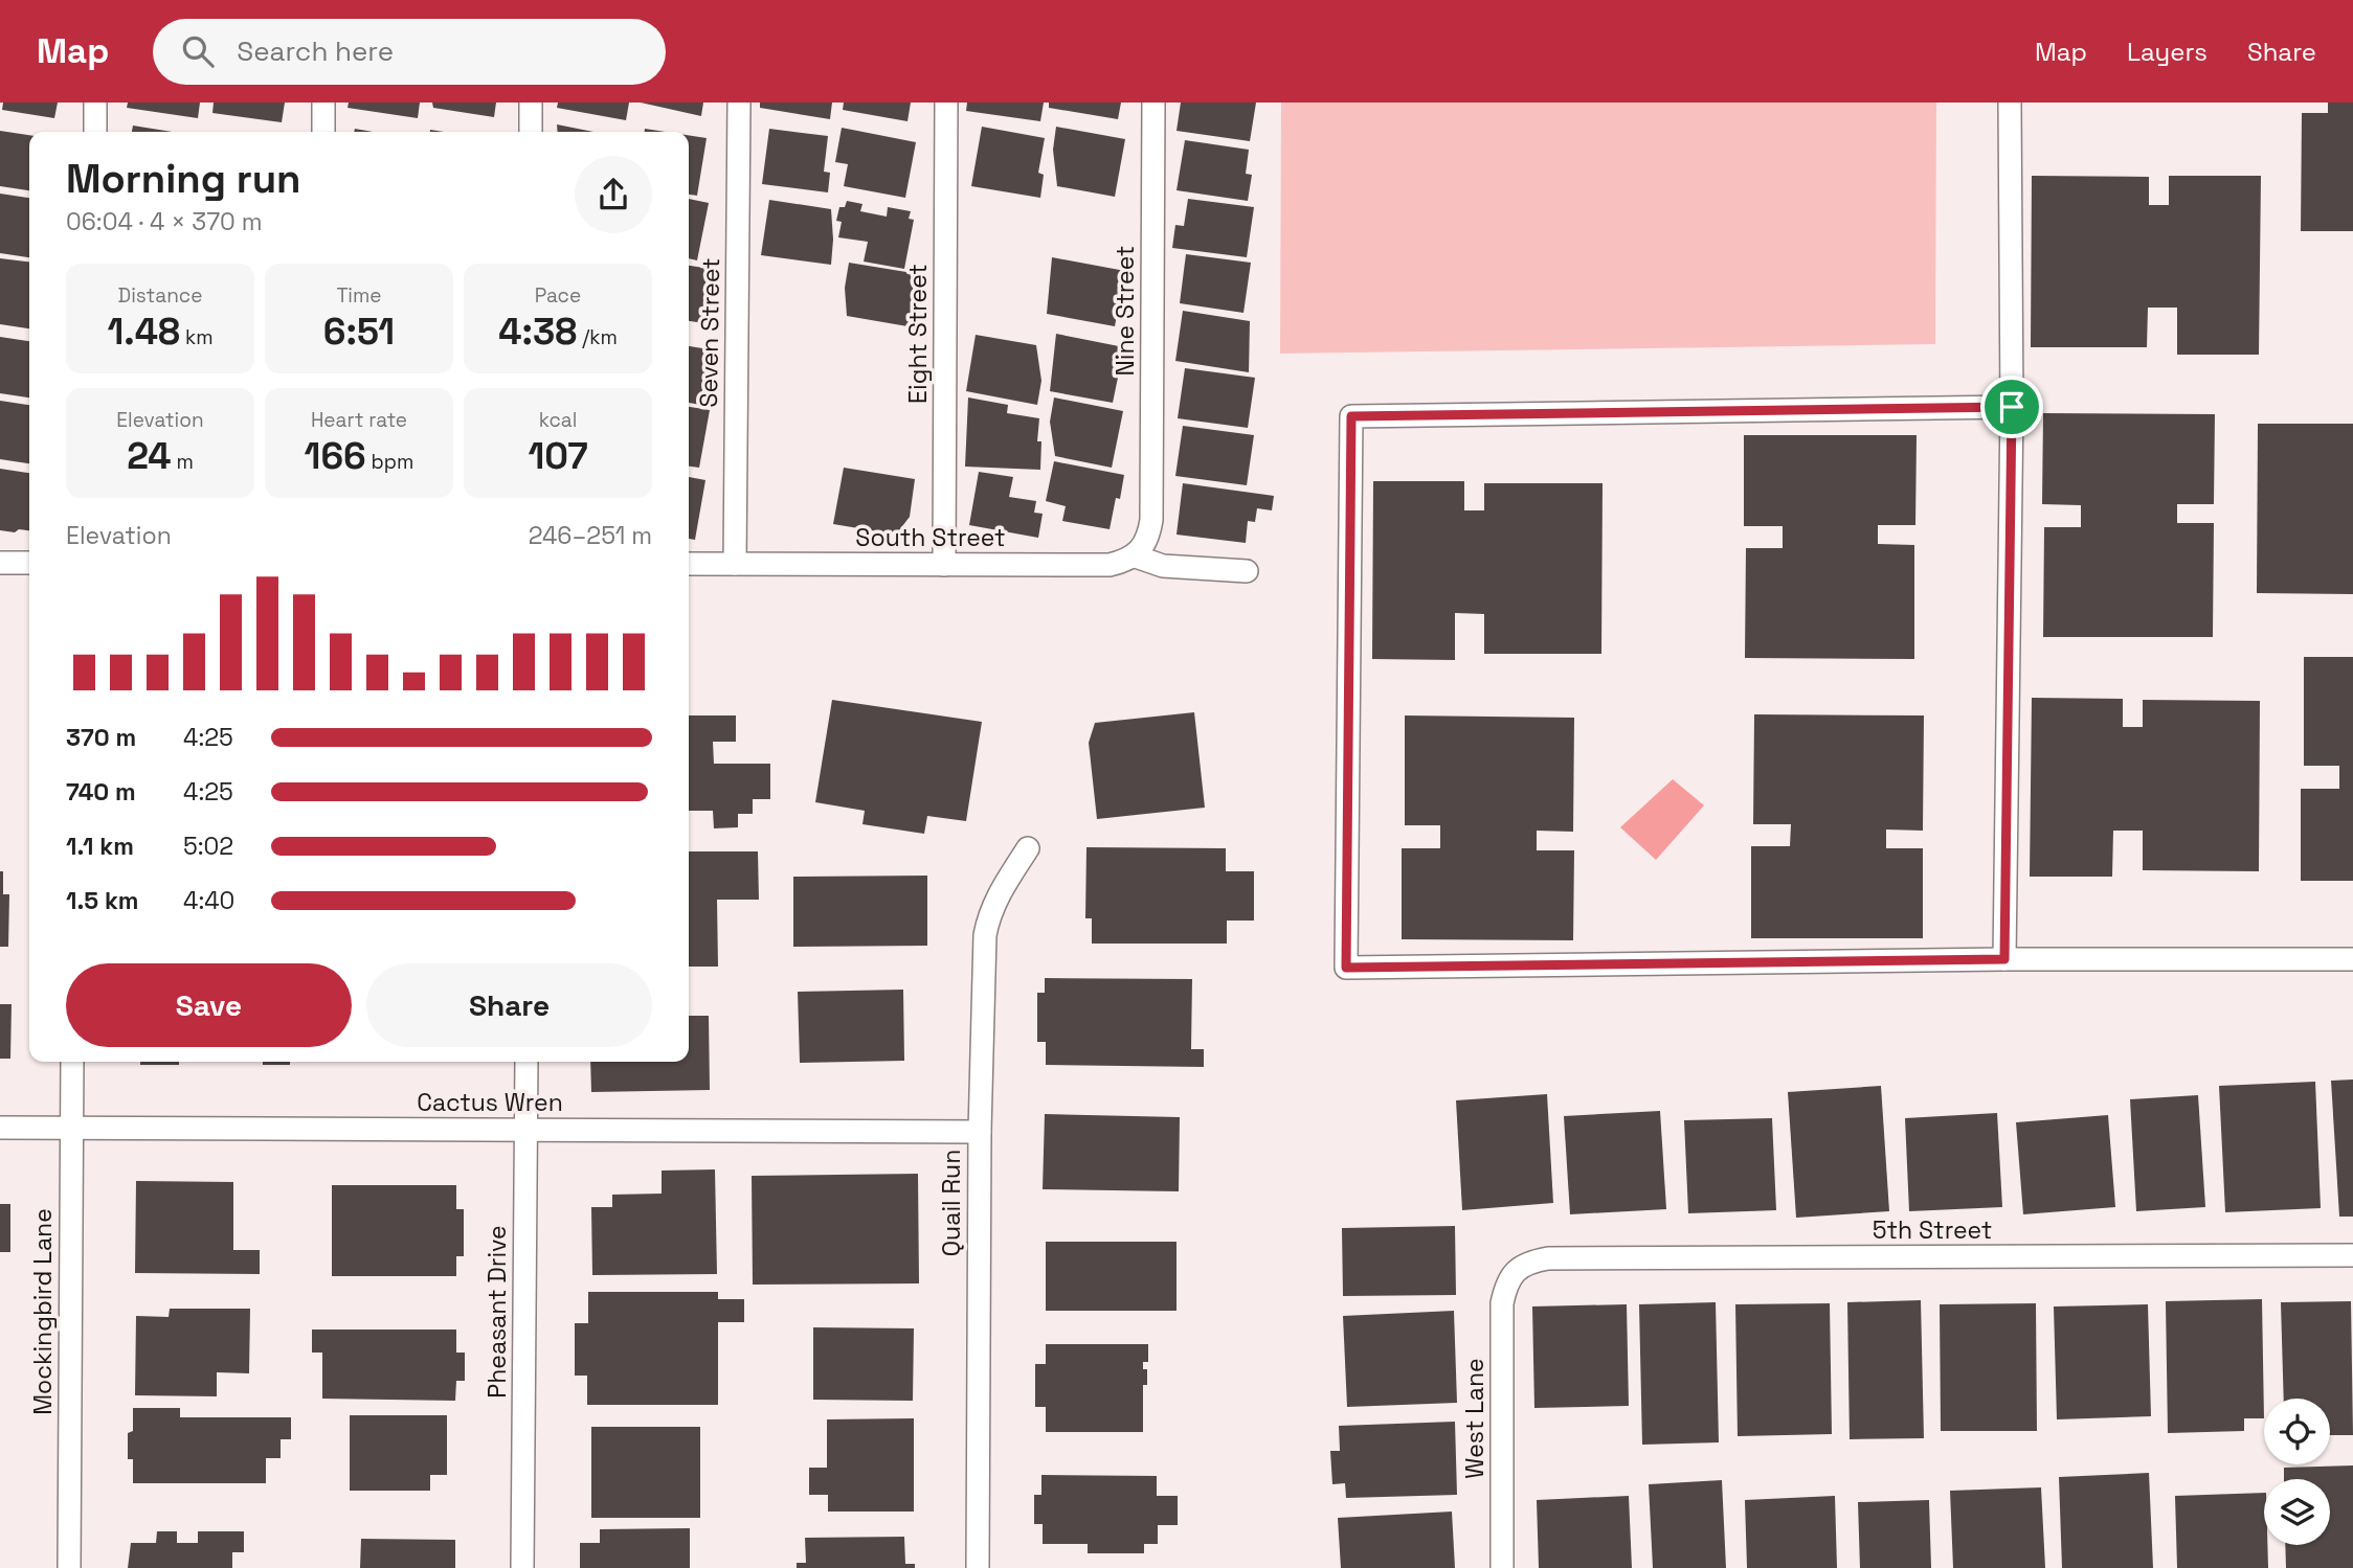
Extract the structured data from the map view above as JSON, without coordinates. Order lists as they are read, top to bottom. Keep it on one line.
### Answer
{"streets":{"lane":["Nine Street","Seven Street","Eight Street","South Street","Cactus Wren","Quail Run","5th Street","Mockingbird Lane","Pheasant Drive","West Lane"]},"crossings":[["Nine Street","South Street"],["Seven Street","South Street"],["Eight Street","South Street"],["Cactus Wren","Quail Run"],["Cactus Wren","Mockingbird Lane"],["Cactus Wren","Pheasant Drive"],["5th Street","West Lane"]],"page":{"header":"Map","search":"Search here","nav":["Map","Layers","Share"],"heading":["Morning run","06:04 · 4 × 370 m"],"stats":[["Distance","1.48 km"],["Time","6:51"],["Pace","4:38 /km"],["Elevation","24 m"],["Heart rate","166 bpm"],["kcal","107"]],"chart":["Elevation","246–251 m"],"list":[{"name":"370 m","note":"4:25"},{"name":"740 m","note":"4:25"},{"name":"1.1 km","note":"5:02"},{"name":"1.5 km","note":"4:40"}],"buttons":["Save","Share"]}}
